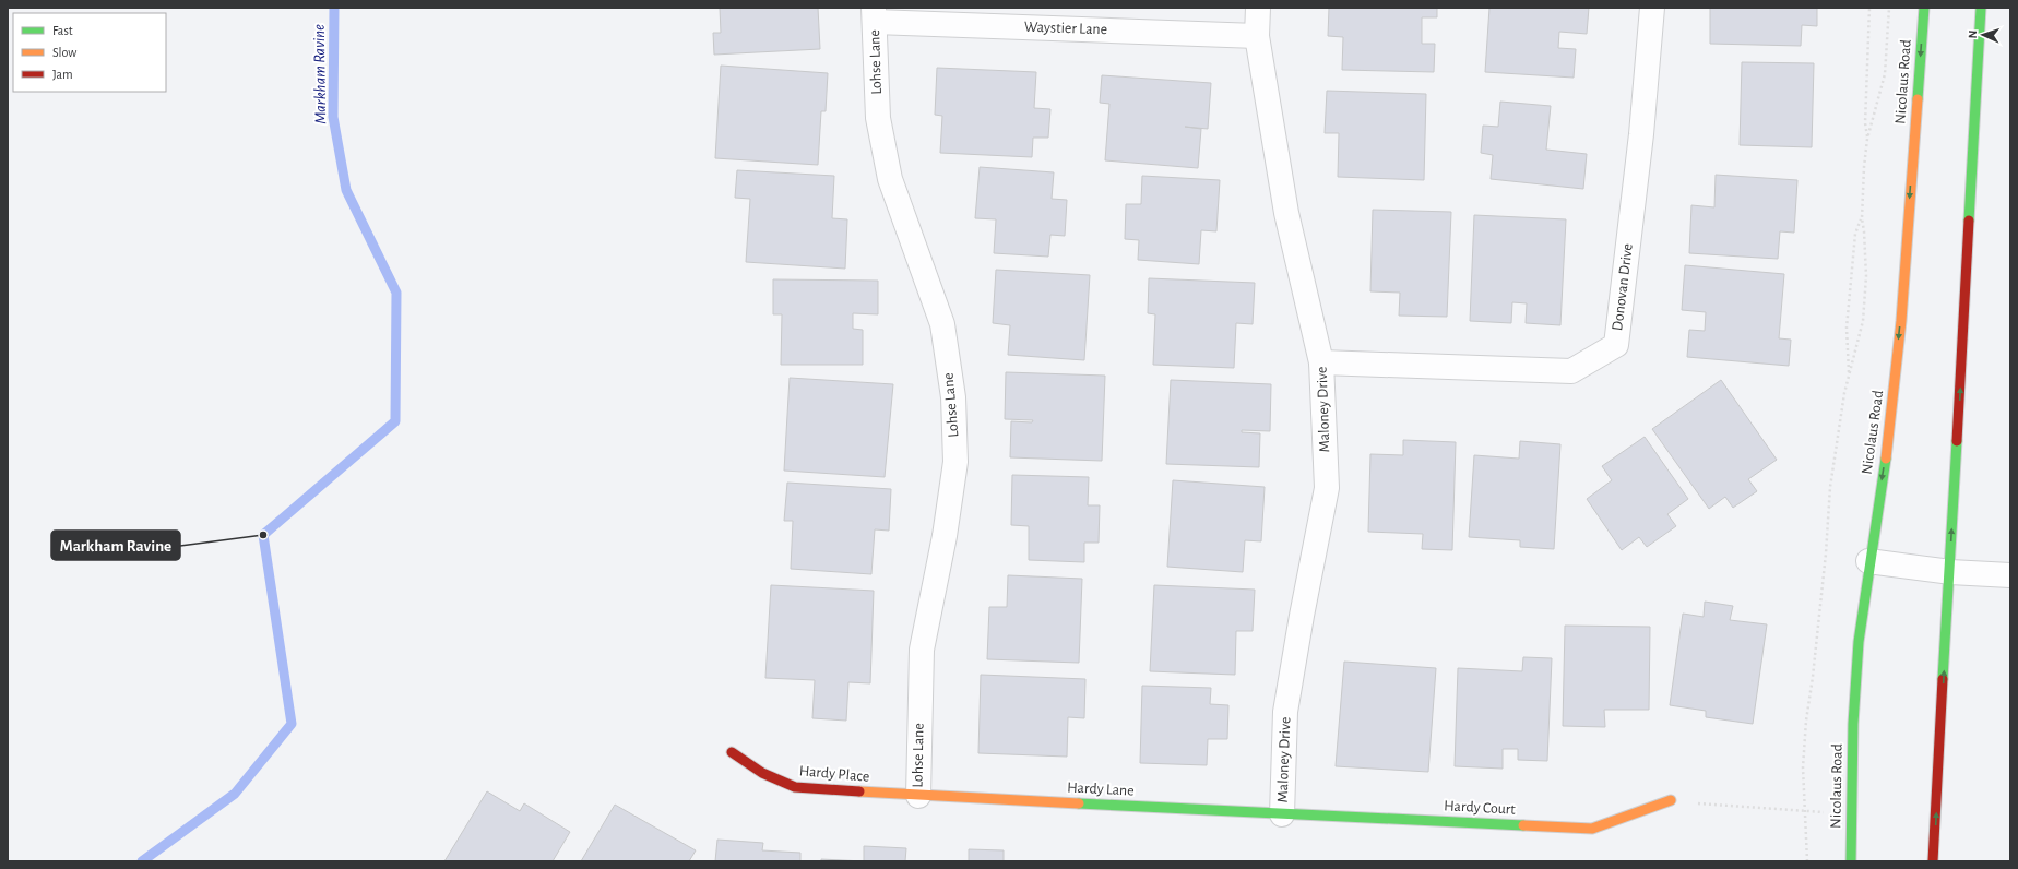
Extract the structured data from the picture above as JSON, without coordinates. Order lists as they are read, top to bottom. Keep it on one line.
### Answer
{"streets":{"main road":["Nicolaus Road","Hardy Place","Hardy Lane","Hardy Court"],"street":["Waystier Lane","Lohse Lane","Donovan Drive","Maloney Drive"]},"crossings":[["Waystier Lane","Lohse Lane"],["Waystier Lane","Maloney Drive"],["Lohse Lane","Hardy Place"],["Lohse Lane","Hardy Lane"],["Donovan Drive","Maloney Drive"],["Maloney Drive","Hardy Lane"],["Maloney Drive","Hardy Court"],["Hardy Place","Hardy Lane"],["Hardy Lane","Hardy Court"]],"water":["Markham Ravine"],"places":["Markham Ravine"],"legend":["Fast","Slow","Jam"],"north":"left"}
